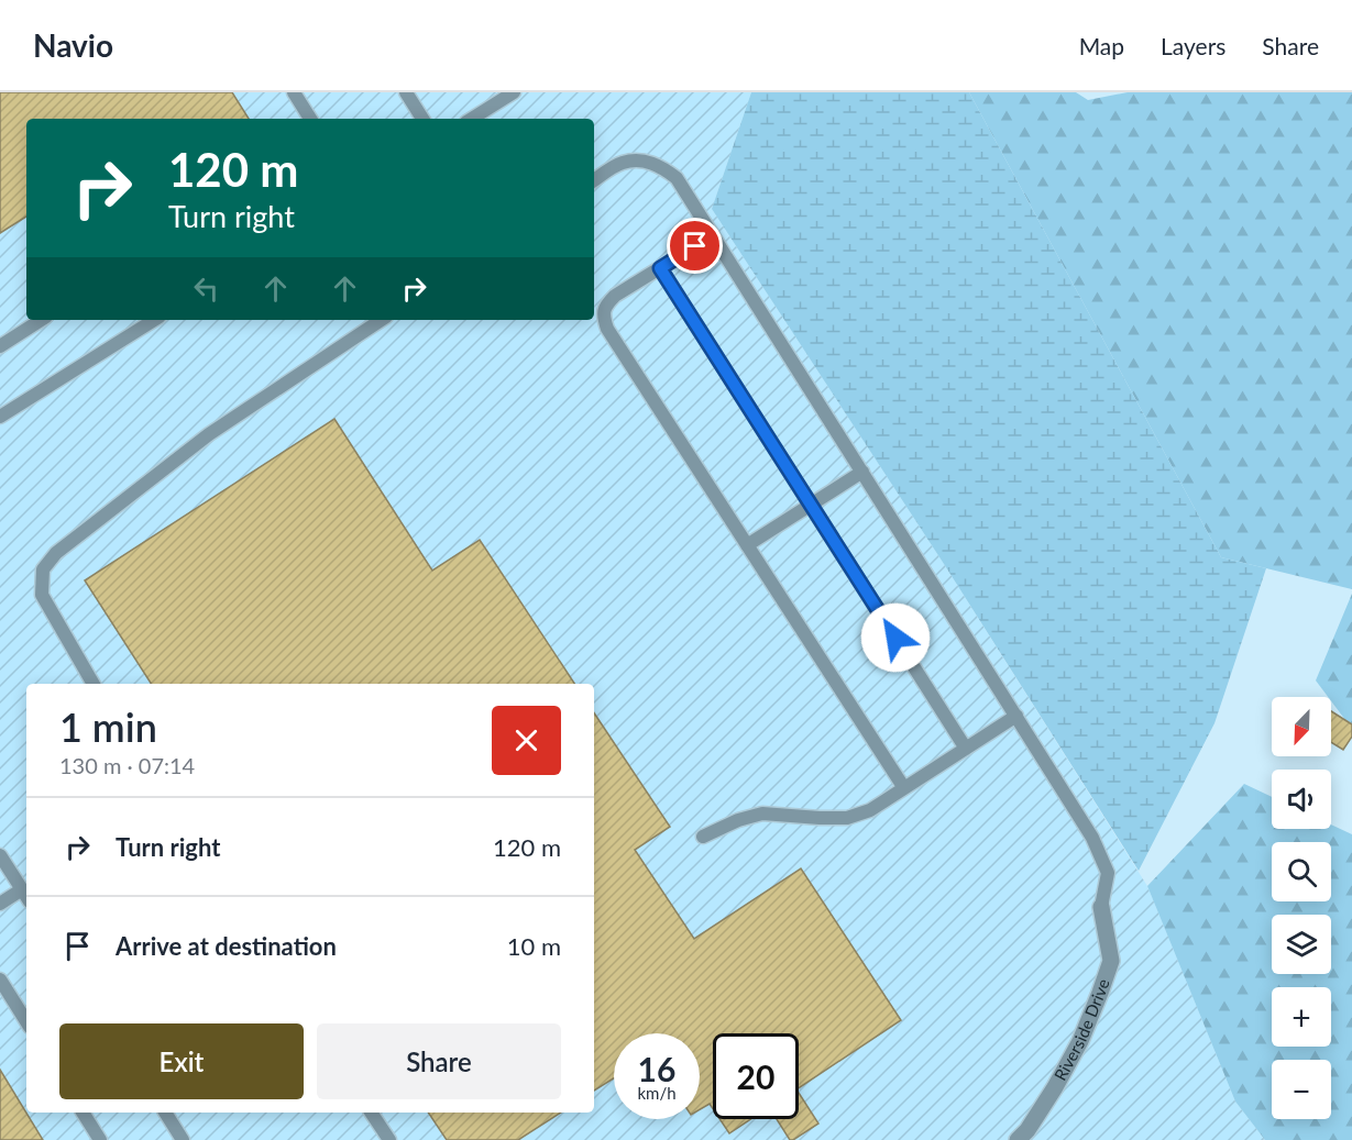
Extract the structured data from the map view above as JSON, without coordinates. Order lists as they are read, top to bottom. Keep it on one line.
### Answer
{"streets":{"street":["Riverside Drive"]},"north":"bottom left","page":{"header":"Navio","nav":["Map","Layers","Share"],"turn":["120 m","Turn right"],"heading":["1 min","130 m · 07:14"],"map_buttons":["+","−"],"list":[{"name":"Turn right","value":"120 m"},{"name":"Arrive at destination","value":"10 m"}],"buttons":["Exit","Share"],"speed":"16 km/h","limit":"20"}}
